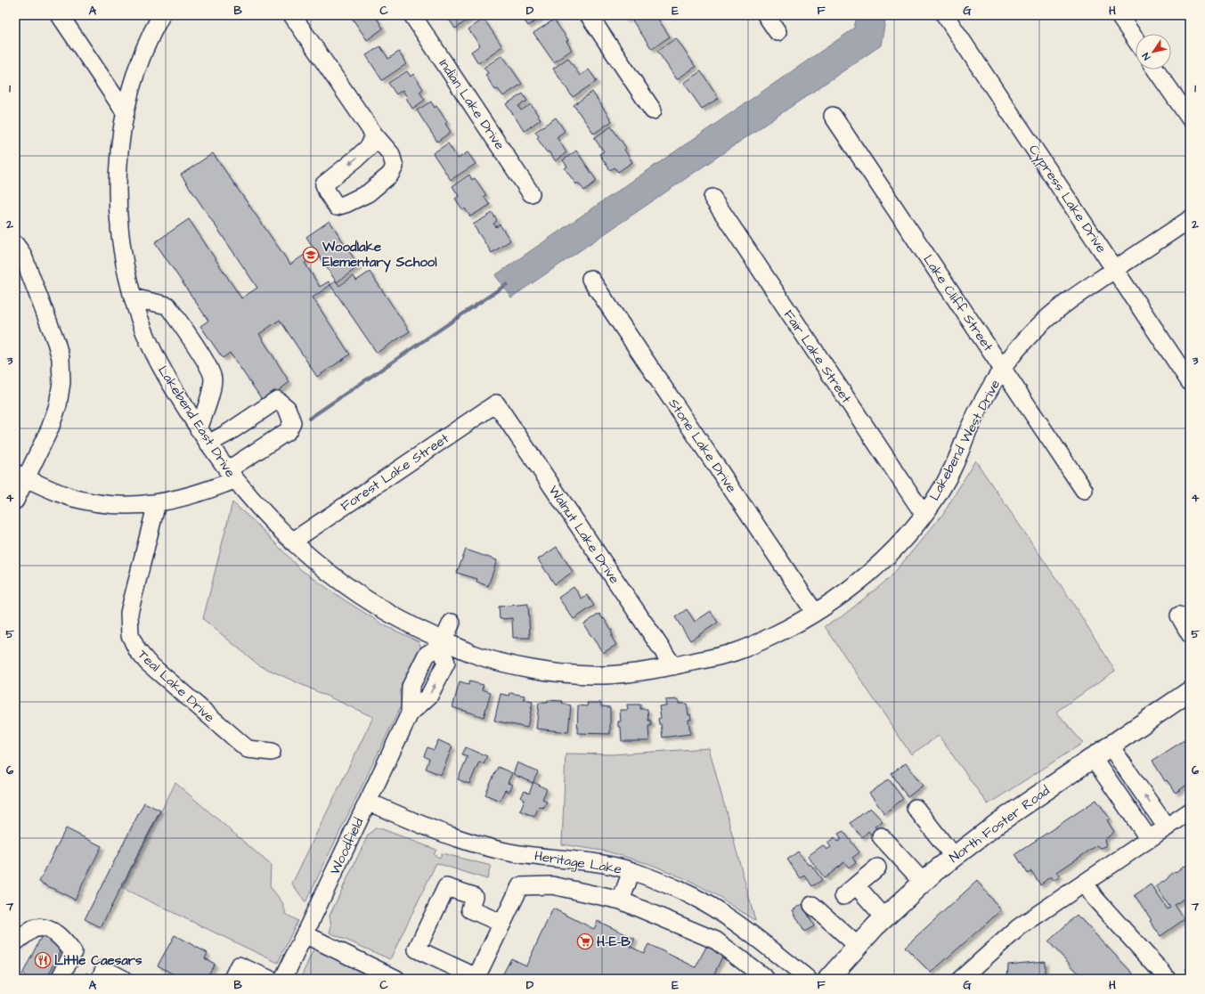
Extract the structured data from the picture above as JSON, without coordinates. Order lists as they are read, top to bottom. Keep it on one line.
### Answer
{"streets":{"main road":["North Foster Road"],"street":["Indian Lake Drive","Cypress Lake Drive","Lake Cliff Street","Fair Lake Street","Lakebend East Drive","Lakebend West Drive","Stone Lake Drive","Forest Lake Street","Walnut Lake Drive","Teal Lake Drive","Woodfield","Heritage Lake"]},"crossings":[["Cypress Lake Drive","Lakebend West Drive"],["Lake Cliff Street","Lakebend West Drive"],["Fair Lake Street","Lakebend West Drive"],["Lakebend East Drive","Lakebend West Drive"],["Lakebend East Drive","Forest Lake Street"],["Lakebend West Drive","Stone Lake Drive"],["Lakebend West Drive","Forest Lake Street"],["Lakebend West Drive","Walnut Lake Drive"],["Lakebend West Drive","Woodfield"],["Forest Lake Street","Walnut Lake Drive"],["Woodfield","Heritage Lake"]],"places":{"school or university":["Woodlake Elementary School"],"supermarket":["H-E-B"],"restaurant":["Little Caesars"]},"north":"bottom left","grid":{"columns":["A","B","C","D","E","F","G","H"],"rows":["1","2","3","4","5","6","7"]}}
